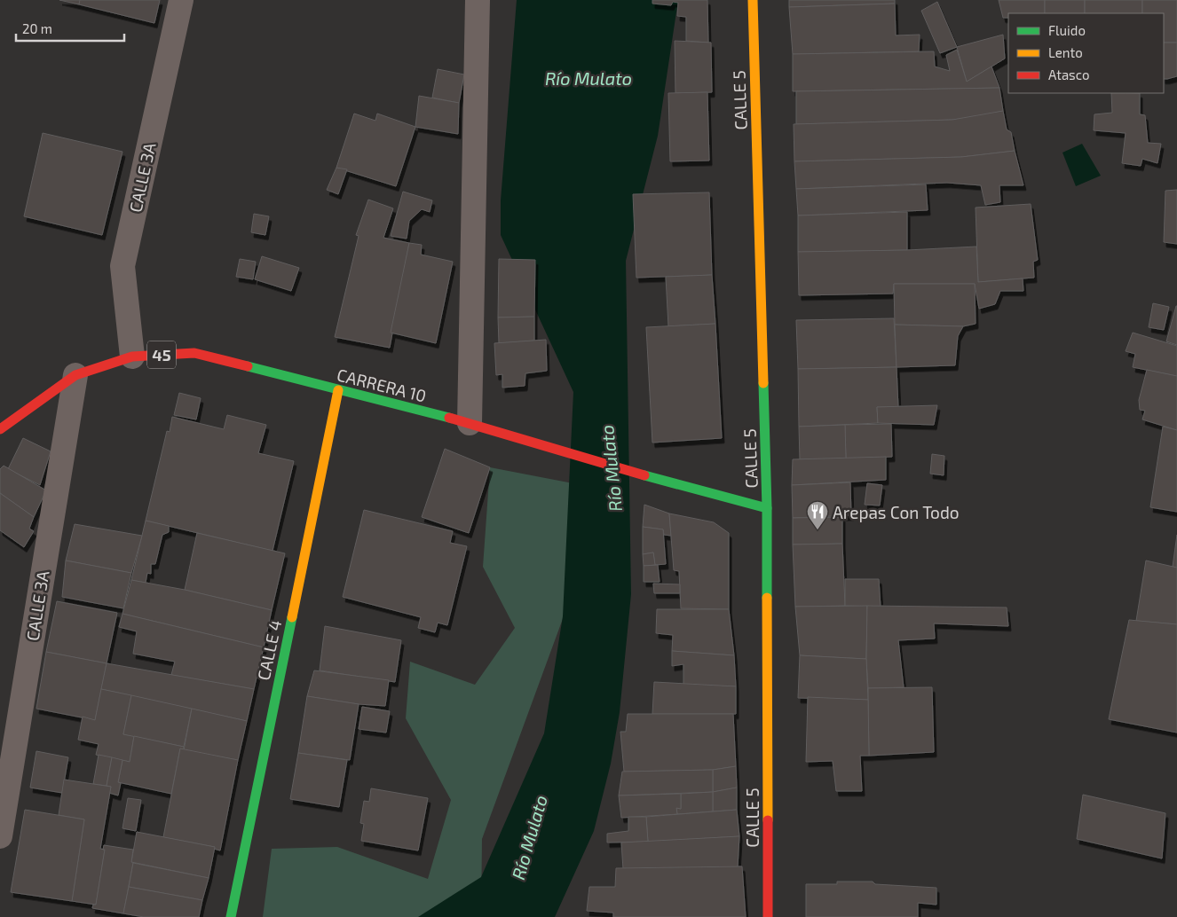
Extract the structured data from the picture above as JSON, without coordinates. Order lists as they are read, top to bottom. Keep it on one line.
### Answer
{"streets":{"main road":["CALLE 5","45","CARRERA 10","CALLE 4"],"street":["CALLE 3A"]},"crossings":[["CALLE 5","CARRERA 10"],["CALLE 3A","CARRERA 10"],["CARRERA 10","CALLE 4"]],"water":["Río Mulato"],"places":{"restaurant":["Arepas Con Todo"]},"legend":["Fluido","Lento","Atasco"],"scale_bar":"20 m"}
